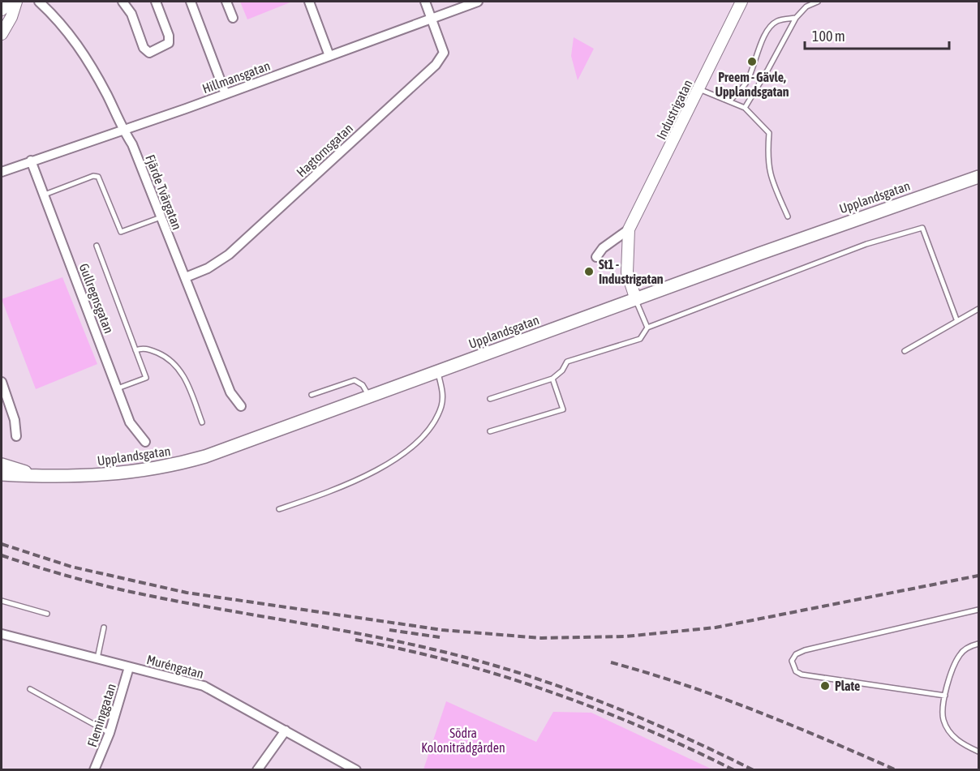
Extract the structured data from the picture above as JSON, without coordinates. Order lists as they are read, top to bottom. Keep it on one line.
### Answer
{"streets":{"main road":["Upplandsgatan"],"street":["Hillmansgatan","Industrigatan","Hagtornsgatan","Fjärde Tvärgatan","Gullregnsgatan","Muréngatan","Fleminggatan"]},"crossings":[["Hillmansgatan","Hagtornsgatan"],["Hillmansgatan","Fjärde Tvärgatan"],["Hillmansgatan","Gullregnsgatan"],["Industrigatan","Upplandsgatan"],["Hagtornsgatan","Fjärde Tvärgatan"],["Muréngatan","Fleminggatan"]],"parks":["Södra Koloniträdgården"],"places":["Preem - Gävle, Upplandsgatan","St1 - Industrigatan","Plate"],"scale_bar":"100 m"}
